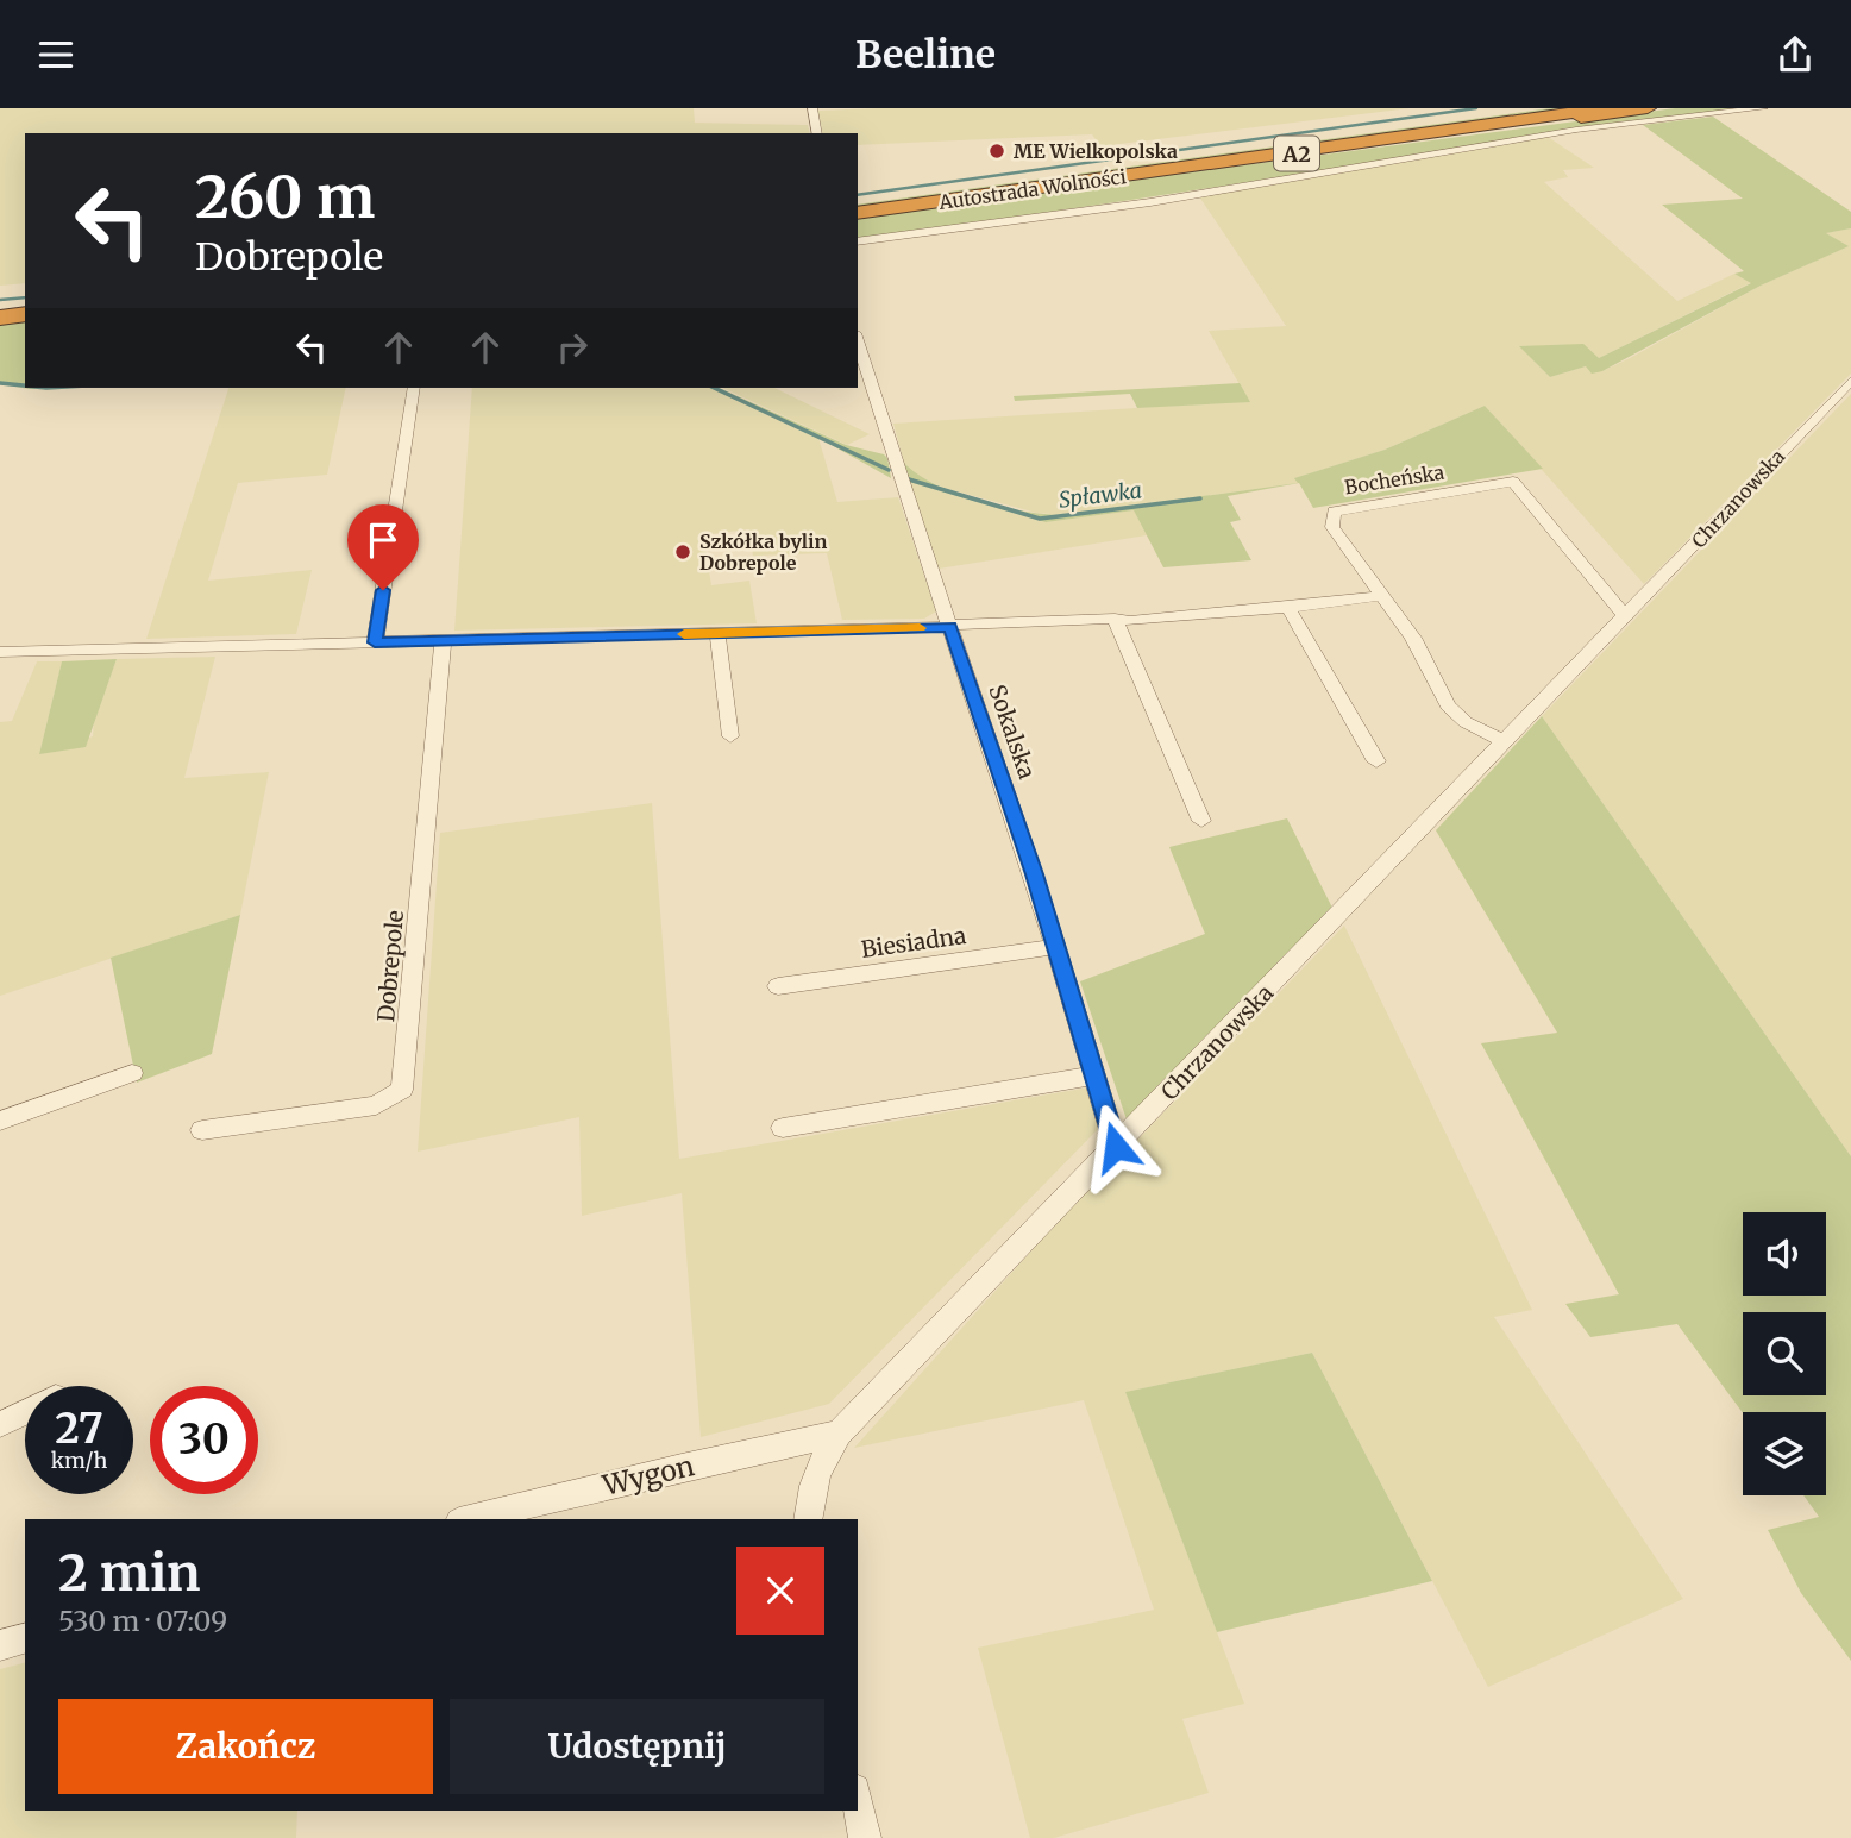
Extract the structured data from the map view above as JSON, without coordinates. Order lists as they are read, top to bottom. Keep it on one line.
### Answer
{"streets":{"highway":["A2","Autostrada Wolności"],"street":["Bocheńska","Chrzanowska","Sokalska","Biesiadna","Dobrepole","Wygon"]},"crossings":[["Bocheńska","Chrzanowska"],["Chrzanowska","Sokalska"],["Chrzanowska","Wygon"],["Sokalska","Biesiadna"]],"water":["Spławka"],"places":["ME Wielkopolska","Szkółka bylin Dobrepole"],"page":{"header":"Beeline","turn":["260 m","Dobrepole"],"speed":"27 km/h","limit":"30","heading":["2 min","530 m · 07:09"],"buttons":["Zakończ","Udostępnij"]}}
